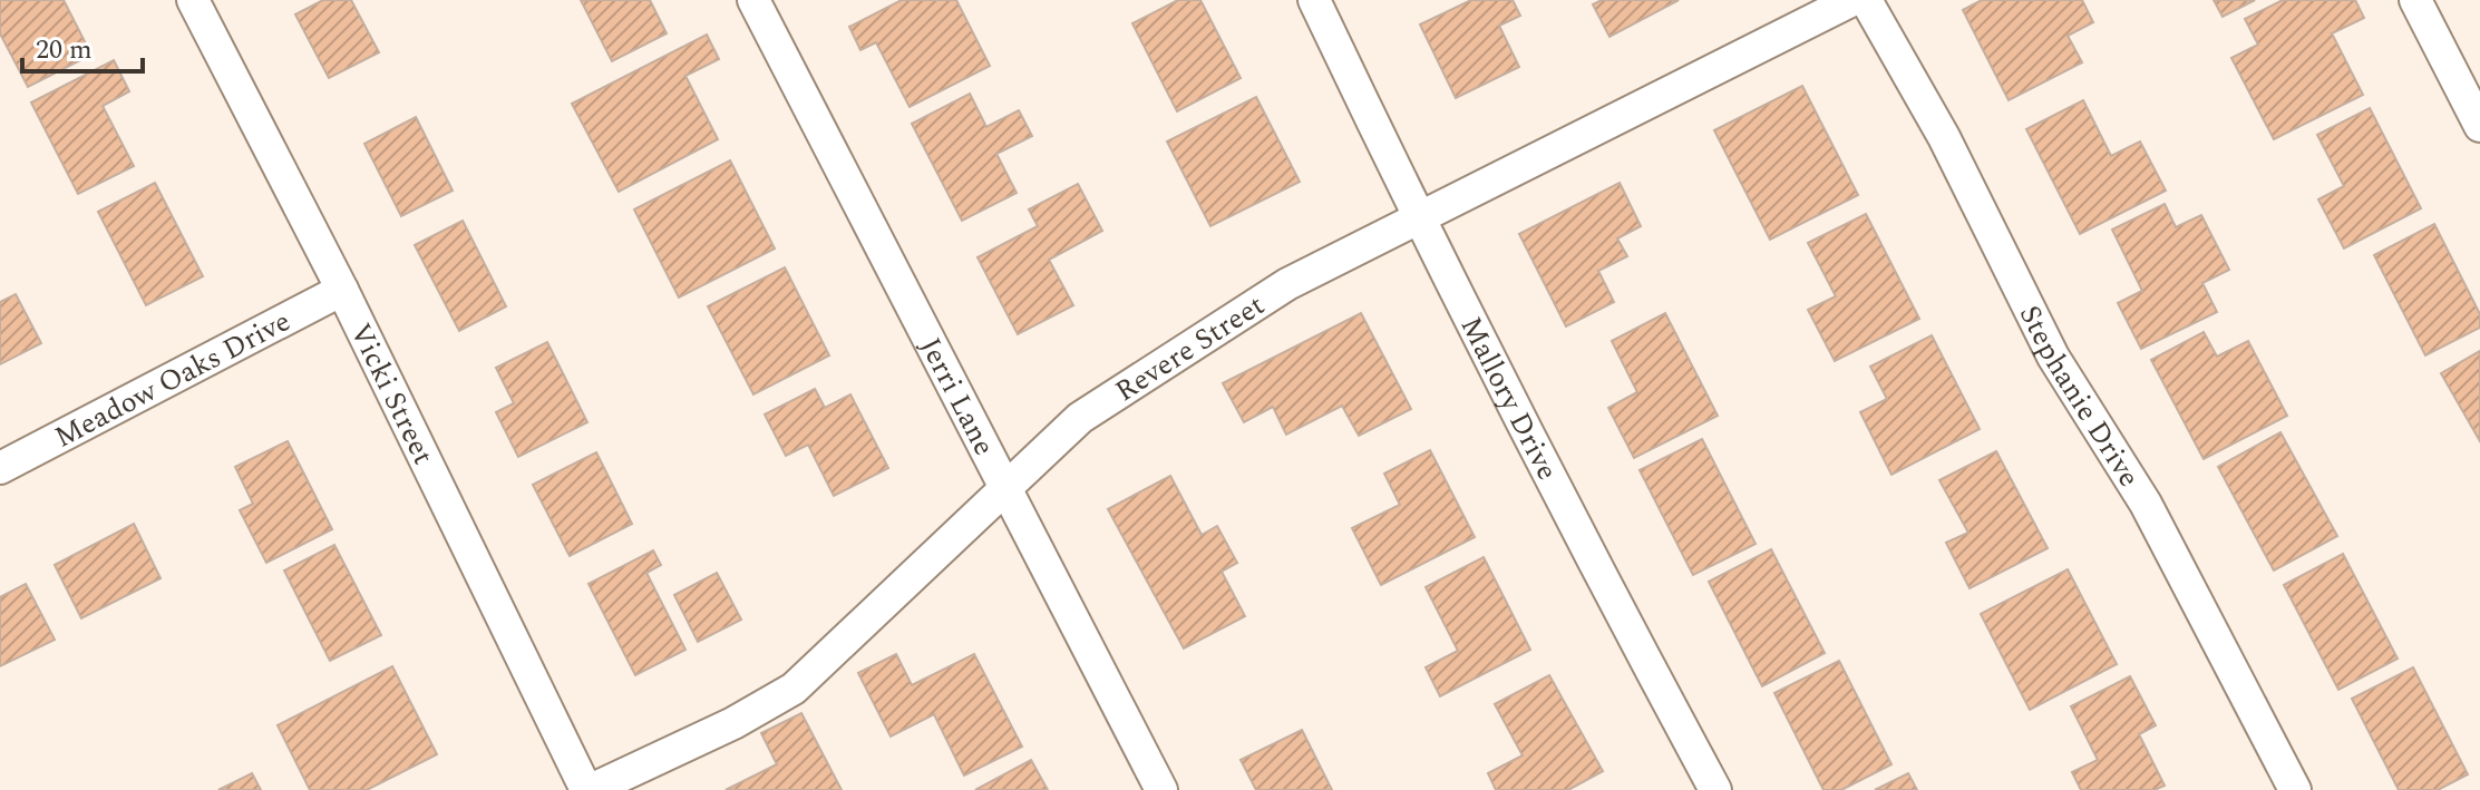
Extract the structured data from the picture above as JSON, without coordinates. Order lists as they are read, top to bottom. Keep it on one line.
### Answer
{"streets":{"street":["Revere Street","Meadow Oaks Drive","Vicki Street","Stephanie Drive","Jerri Lane","Mallory Drive"]},"crossings":[["Revere Street","Vicki Street"],["Revere Street","Jerri Lane"],["Revere Street","Mallory Drive"],["Meadow Oaks Drive","Vicki Street"]],"scale_bar":"20 m"}
